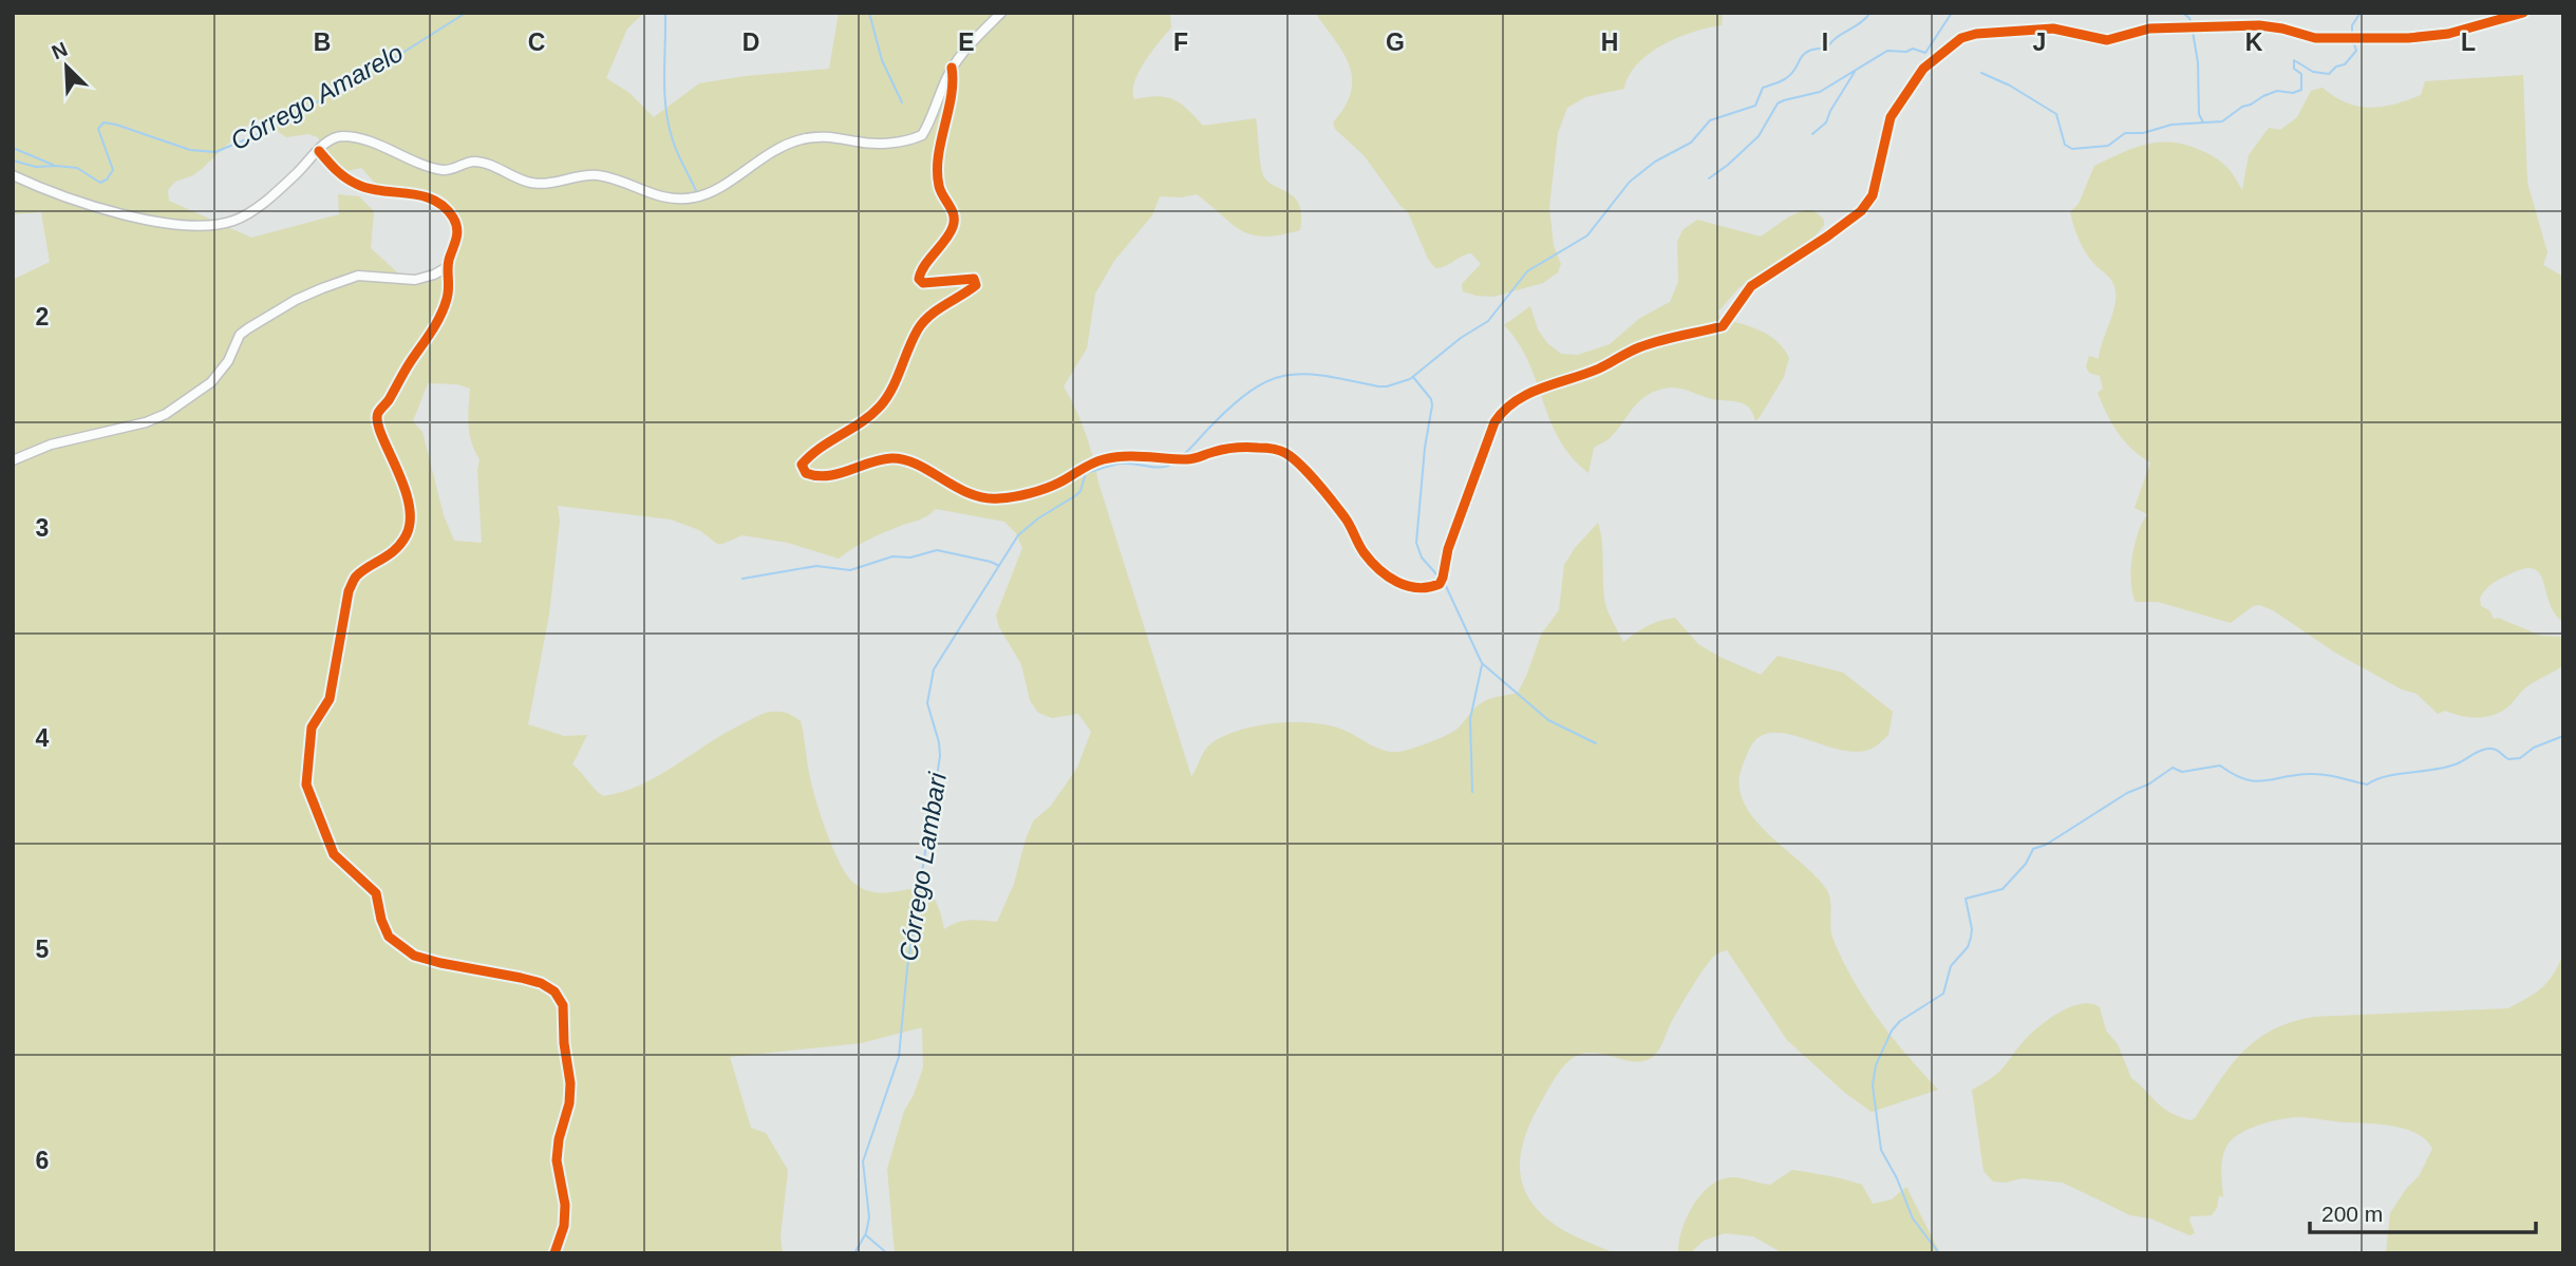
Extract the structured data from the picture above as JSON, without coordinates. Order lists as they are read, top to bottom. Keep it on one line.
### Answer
{"water":["Córrego Amarelo","Córrego Lambari"],"scale_bar":"200 m","north":"top left","grid":{"columns":["B","C","D","E","F","G","H","I","J","K","L"],"rows":["2","3","4","5","6"]}}
